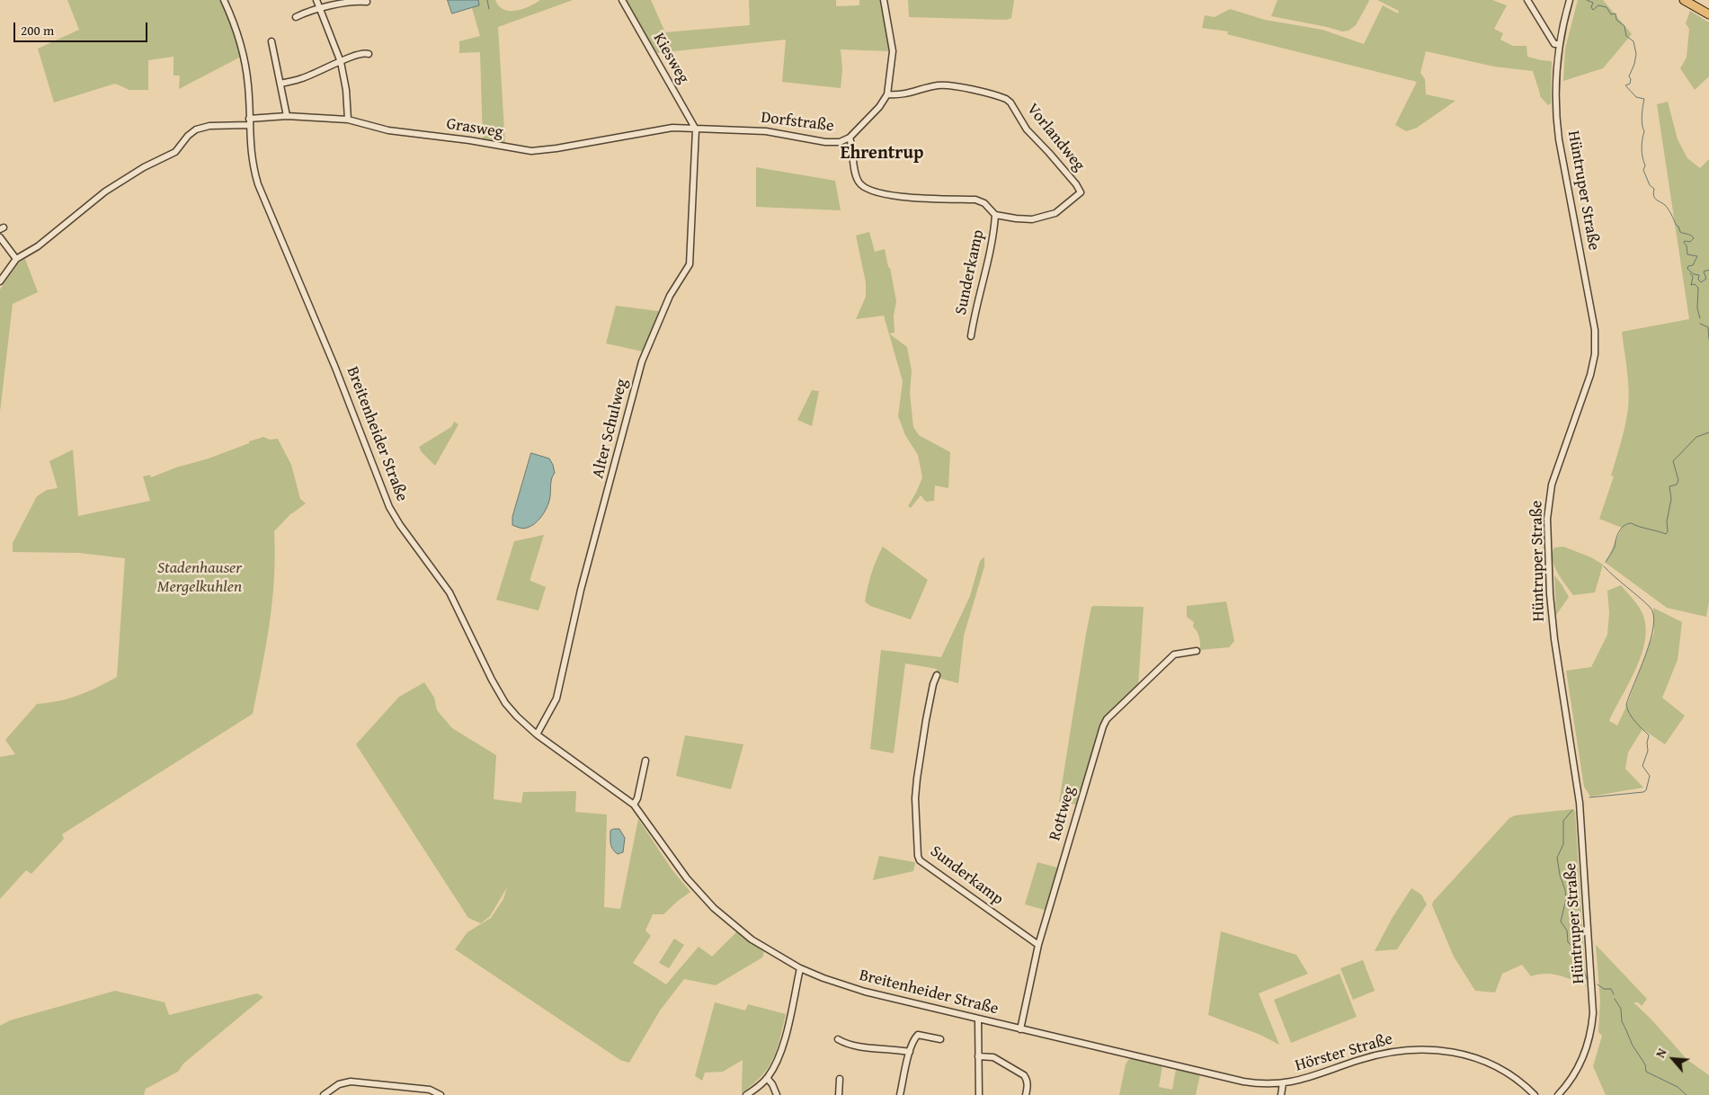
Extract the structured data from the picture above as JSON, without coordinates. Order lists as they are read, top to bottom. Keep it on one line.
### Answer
{"streets":{"street":["Kiesweg","Dorfstraße","Grasweg","Vorlandweg","Hüntruper Straße","Sunderkamp","Alter Schulweg","Breitenheider Straße","Rottweg","Hörster Straße"]},"crossings":[["Kiesweg","Dorfstraße"],["Kiesweg","Grasweg"],["Kiesweg","Alter Schulweg"],["Dorfstraße","Grasweg"],["Dorfstraße","Vorlandweg"],["Dorfstraße","Alter Schulweg"],["Grasweg","Alter Schulweg"],["Grasweg","Breitenheider Straße"],["Vorlandweg","Sunderkamp"],["Sunderkamp","Rottweg"],["Alter Schulweg","Breitenheider Straße"],["Breitenheider Straße","Rottweg"],["Breitenheider Straße","Hörster Straße"]],"districts":["Ehrentrup"],"parks":["Stadenhauser Mergelkuhlen"],"scale_bar":"200 m","north":"top left"}
